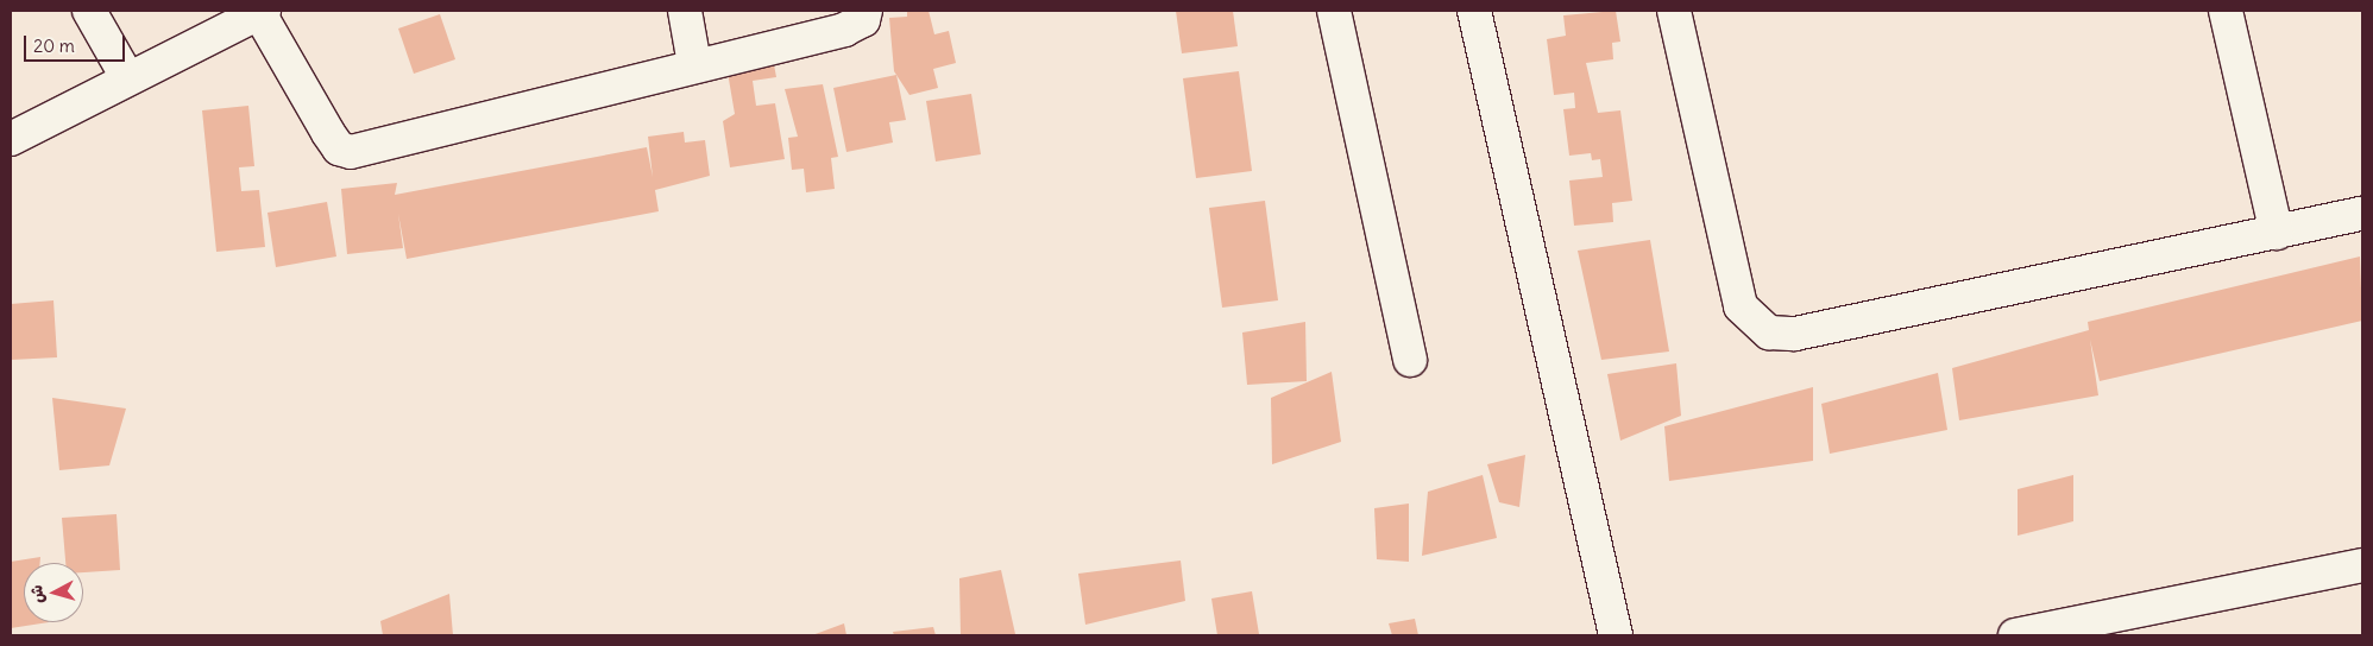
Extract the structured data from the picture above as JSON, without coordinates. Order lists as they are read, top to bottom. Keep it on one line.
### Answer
{"scale_bar":"20 m","north":"left"}
